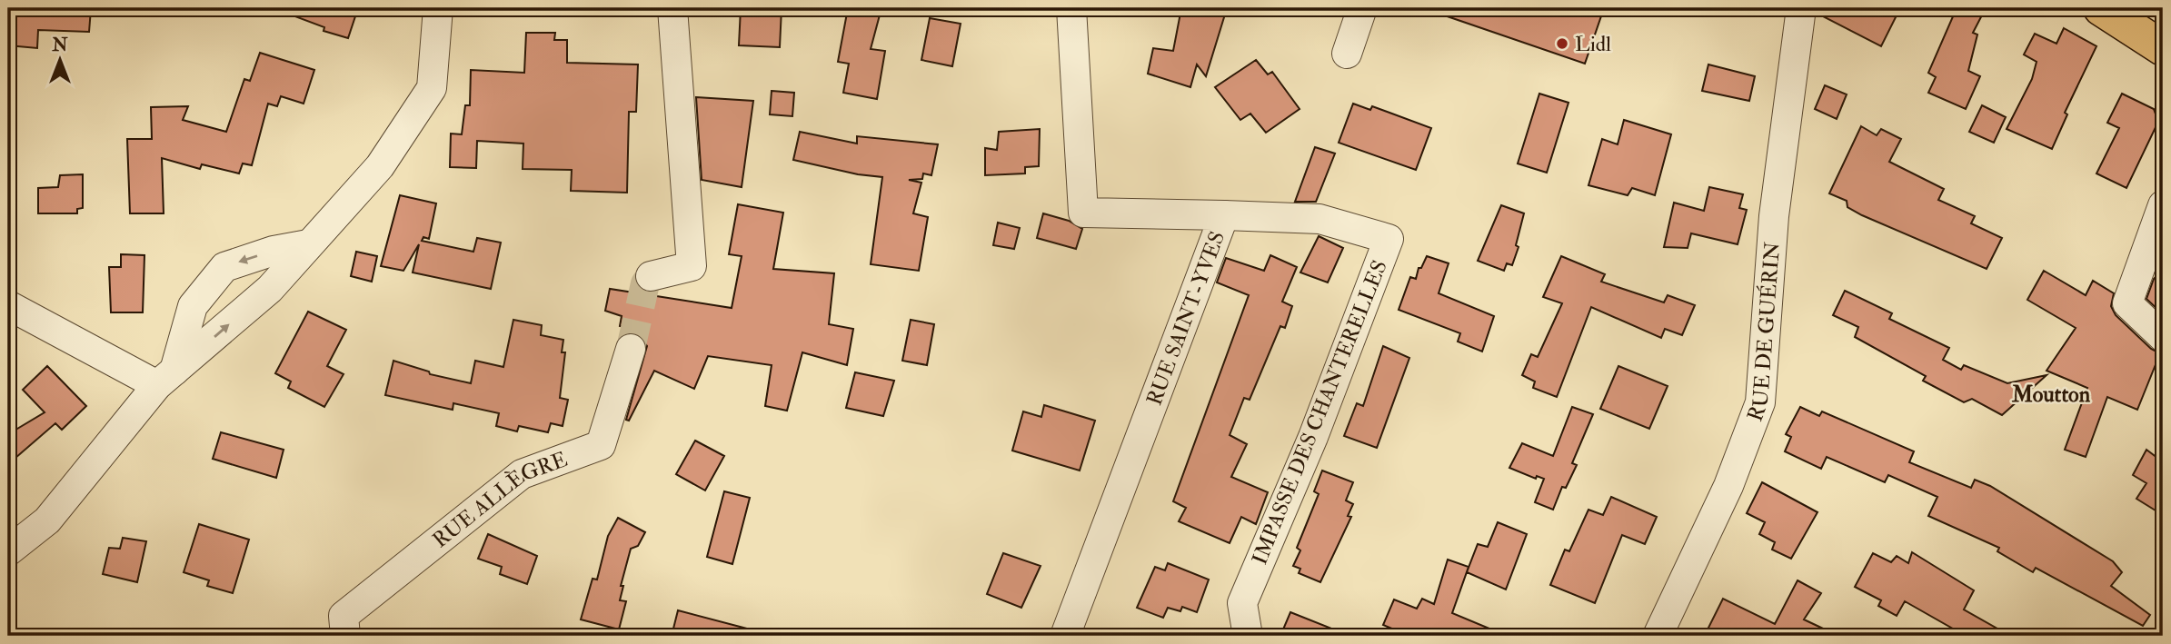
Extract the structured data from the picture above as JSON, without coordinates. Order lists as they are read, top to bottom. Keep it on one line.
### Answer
{"streets":{"street":["RUE SAINT-YVES","RUE DE GUÉRIN","IMPASSE DES CHANTERELLES","RUE ALLÈGRE"]},"crossings":[["RUE SAINT-YVES","IMPASSE DES CHANTERELLES"]],"districts":["Moutton"],"places":["Lidl"],"north":"top"}
